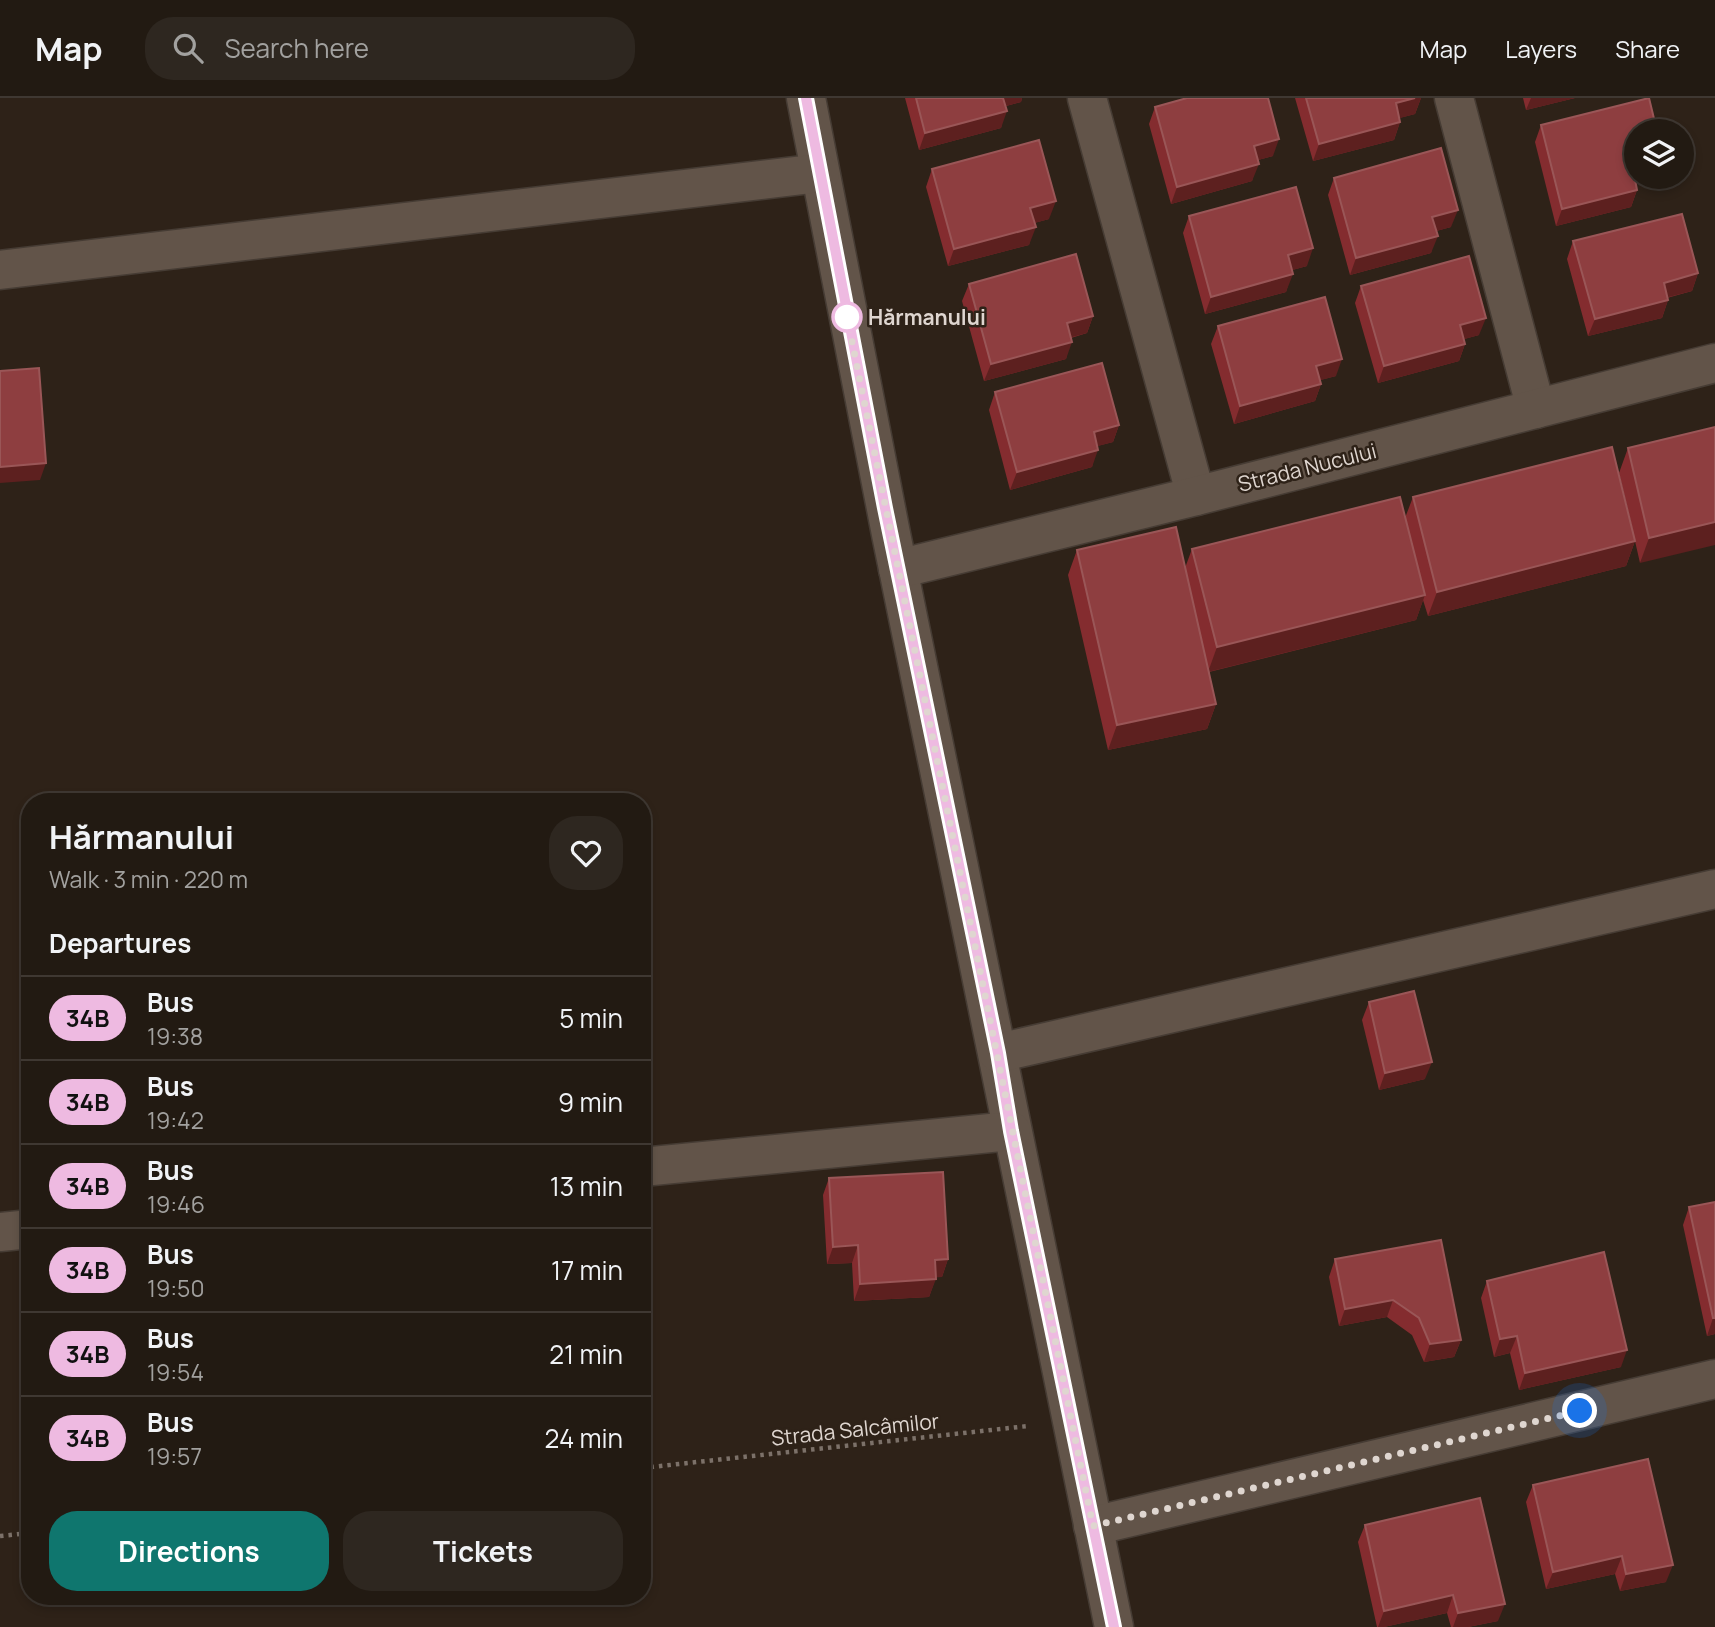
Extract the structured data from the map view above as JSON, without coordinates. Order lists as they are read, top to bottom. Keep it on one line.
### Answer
{"streets":{"street":["Strada Nucului"],"path":["Strada Salcâmilor"]},"places":["Hărmanului"],"lines":["bus line 34B"],"page":{"header":"Map","search":"Search here","nav":["Map","Layers","Share"],"heading":[["Hărmanului","Walk · 3 min · 220 m"],"Departures"],"list":[{"mark":"34B","name":"Bus","note":"19:38","value":"5 min"},{"mark":"34B","name":"Bus","note":"19:42","value":"9 min"},{"mark":"34B","name":"Bus","note":"19:46","value":"13 min"},{"mark":"34B","name":"Bus","note":"19:50","value":"17 min"},{"mark":"34B","name":"Bus","note":"19:54","value":"21 min"},{"mark":"34B","name":"Bus","note":"19:57","value":"24 min"}],"buttons":["Directions","Tickets"]}}
